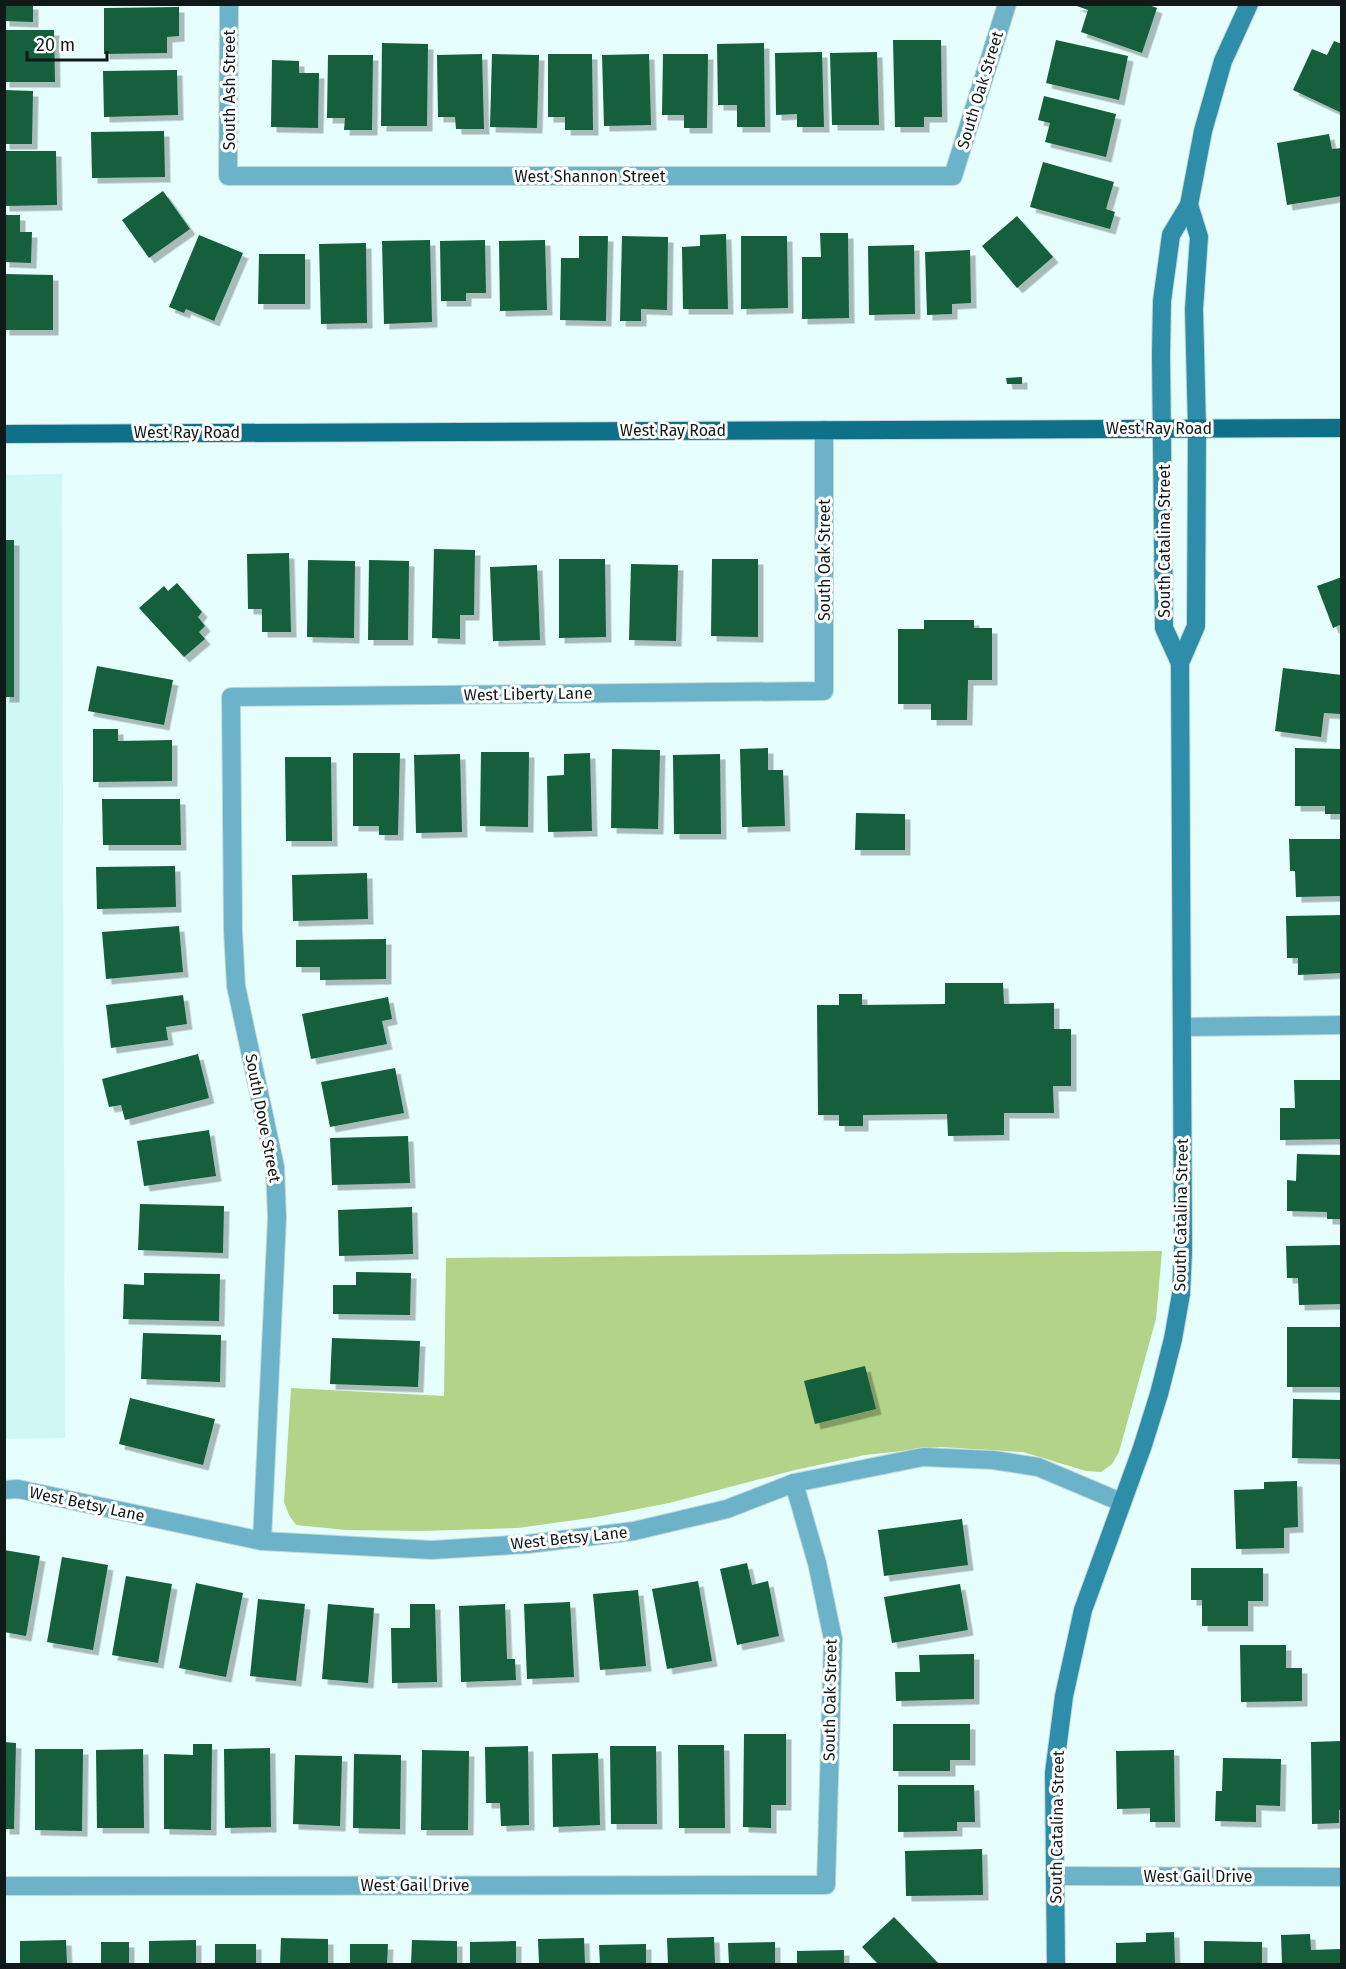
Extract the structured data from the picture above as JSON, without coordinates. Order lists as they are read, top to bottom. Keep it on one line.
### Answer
{"streets":{"main road":["West Ray Road"],"street":["South Ash Street","South Oak Street","West Shannon Street","South Catalina Street","West Liberty Lane","South Dove Street","West Betsy Lane","West Gail Drive"]},"crossings":[["South Ash Street","West Shannon Street"],["South Oak Street","West Shannon Street"],["South Oak Street","West Ray Road"],["South Oak Street","West Liberty Lane"],["South Oak Street","West Betsy Lane"],["South Oak Street","West Gail Drive"],["West Ray Road","South Catalina Street"],["South Catalina Street","West Betsy Lane"],["South Catalina Street","West Gail Drive"],["West Liberty Lane","South Dove Street"],["South Dove Street","West Betsy Lane"]],"scale_bar":"20 m"}
